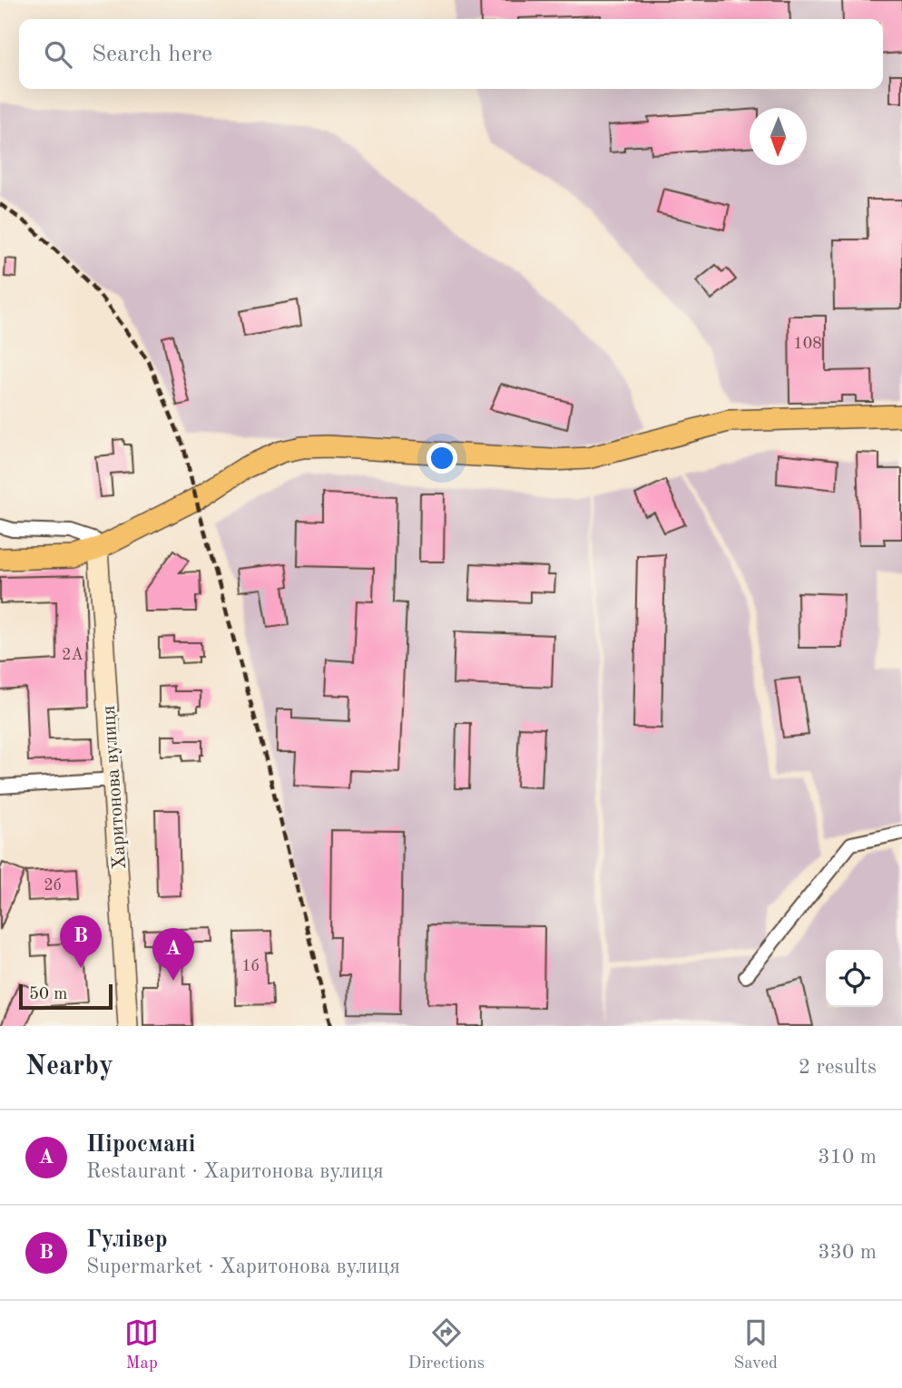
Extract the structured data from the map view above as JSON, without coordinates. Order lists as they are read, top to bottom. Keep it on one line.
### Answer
{"streets":{"street":["Харитонова вулиця"]},"house_numbers":["108","2А","2б","1б"],"scale_bar":"50 m","north":"bottom","page":{"search":"Search here","pins":["B","A"],"scale":"50 m","heading":["Nearby","2 results"],"list":[{"mark":"A","name":"Піросмані","note":"Restaurant · Харитонова вулиця","value":"310 m"},{"mark":"B","name":"Гулівер","note":"Supermarket · Харитонова вулиця","value":"330 m"}],"nav":["Map","Directions","Saved"]}}
